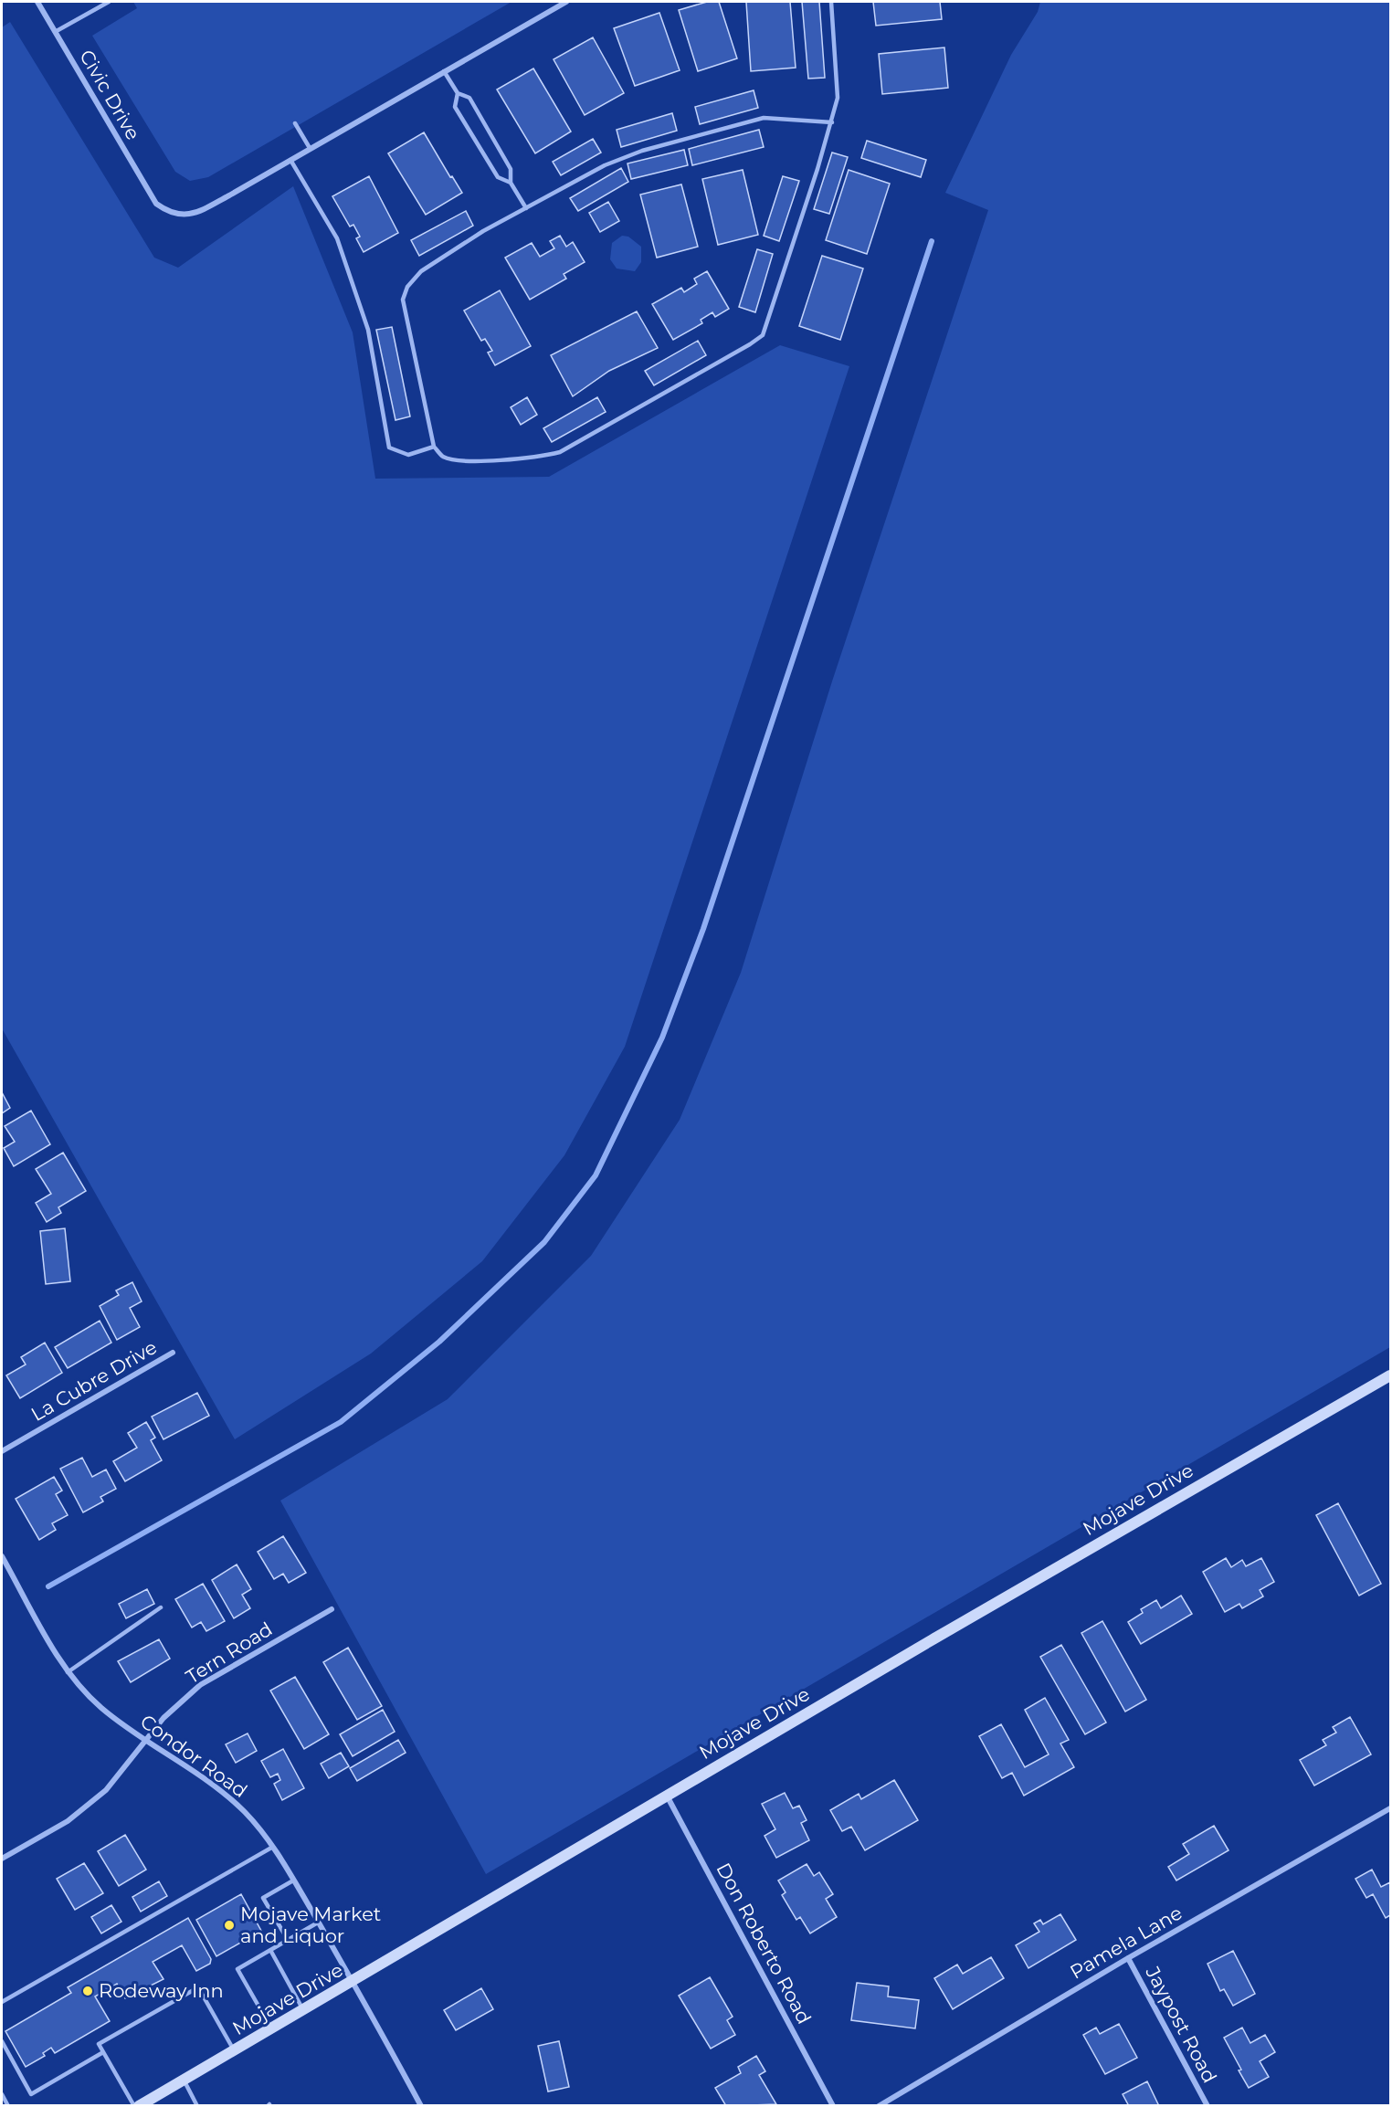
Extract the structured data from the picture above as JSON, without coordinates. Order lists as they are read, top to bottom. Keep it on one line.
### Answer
{"streets":{"main road":["Mojave Drive"],"street":["Civic Drive","La Cubre Drive","Tern Road","Condor Road","Pamela Lane","Don Roberto Road","Jaypost Road"]},"crossings":[["Mojave Drive","Condor Road"],["Mojave Drive","Don Roberto Road"],["Tern Road","Condor Road"],["Pamela Lane","Jaypost Road"]],"places":["Mojave Market and Liquor","Rodeway Inn"]}
